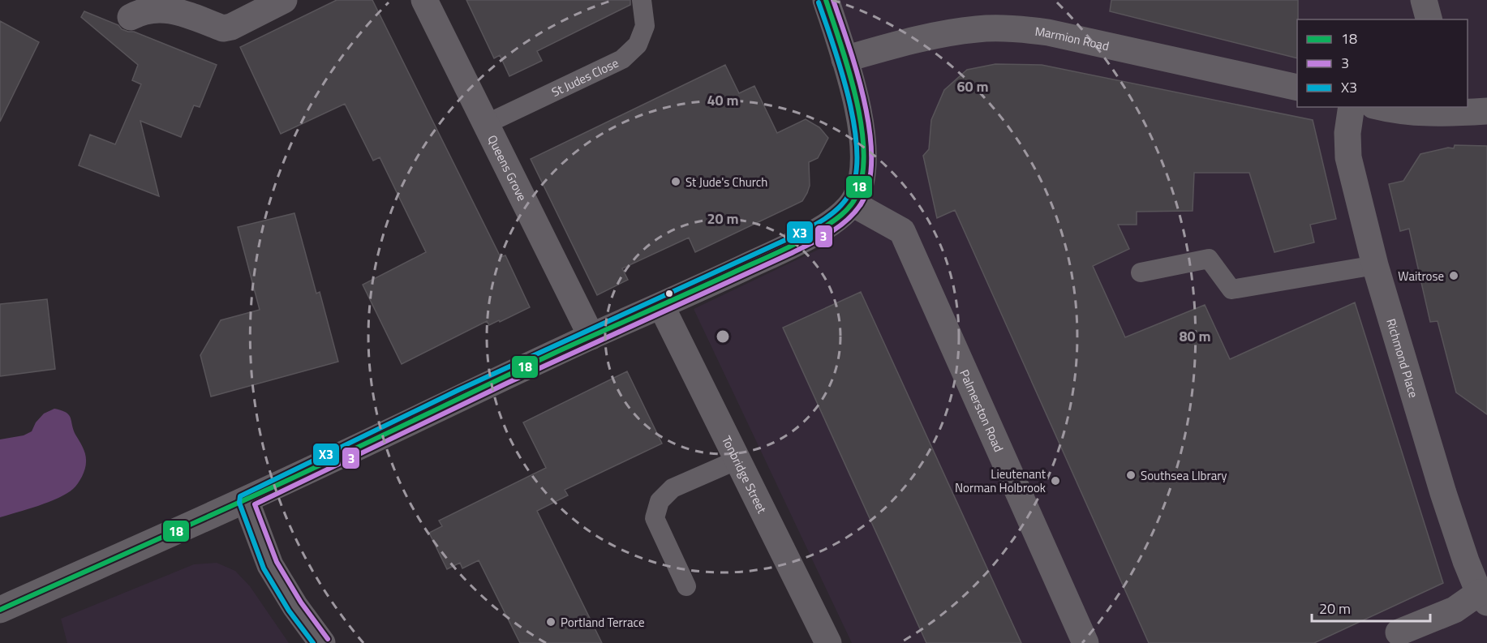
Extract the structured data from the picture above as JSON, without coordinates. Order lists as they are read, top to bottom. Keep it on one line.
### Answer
{"streets":{"street":["Marmion Road","Queens Grove","Richmond Place","Palmerston Road","Tonbridge Street"],"lane":["St Judes Close"]},"crossings":[["St Judes Close","Queens Grove"]],"places":["St Jude's Church","Waitrose","Southsea LIbrary","Lieutenant Norman Holbrook","Portland Terrace"],"lines":["transit line 18","transit line 3","transit line X3"],"legend":["18","3","X3"],"scale_bar":"20 m","rings":["60 m","40 m","20 m","80 m"]}
